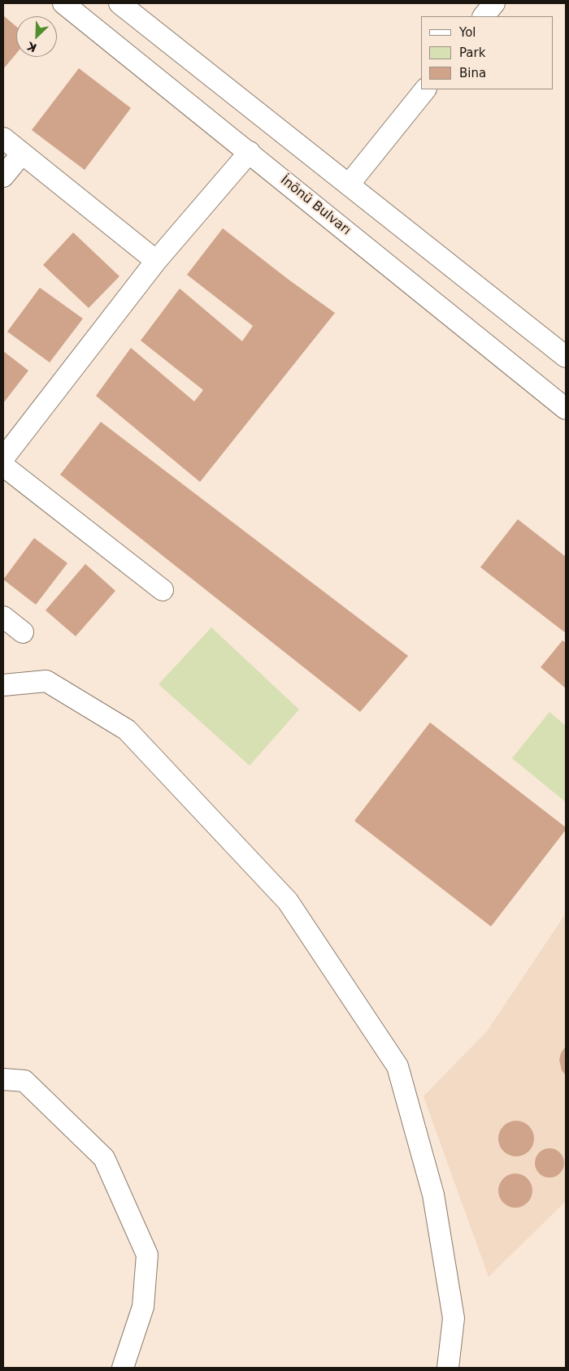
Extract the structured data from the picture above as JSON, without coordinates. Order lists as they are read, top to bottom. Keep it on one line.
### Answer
{"streets":{"street":["İnönü Bulvarı"]},"legend":["Yol","Park","Bina"],"north":"bottom left"}
